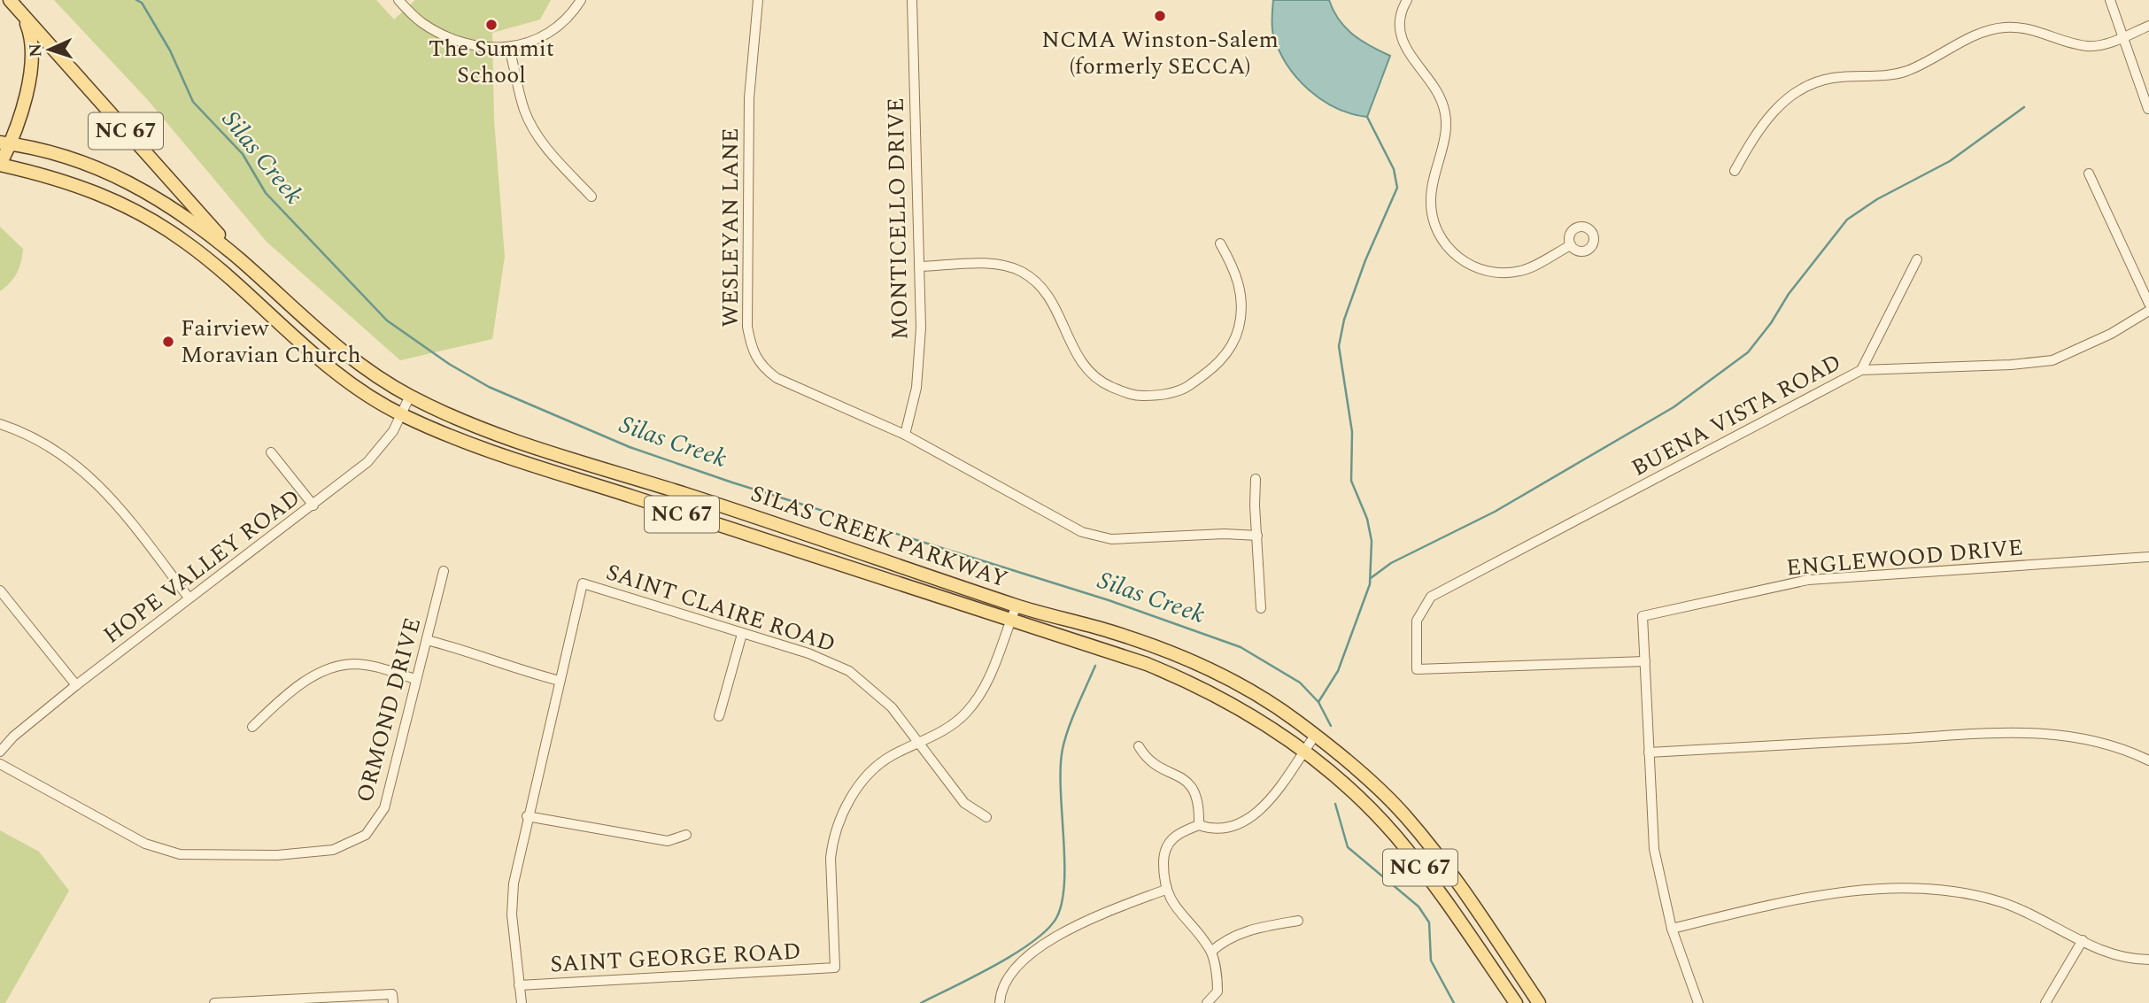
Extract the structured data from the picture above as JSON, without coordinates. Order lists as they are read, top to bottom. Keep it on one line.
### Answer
{"streets":{"main road":["NC 67","SILAS CREEK PARKWAY"],"street":["MONTICELLO DRIVE","WESLEYAN LANE","BUENA VISTA ROAD","ENGLEWOOD DRIVE","HOPE VALLEY ROAD","SAINT CLAIRE ROAD","ORMOND DRIVE","SAINT GEORGE ROAD"]},"crossings":[["NC 67","SILAS CREEK PARKWAY"],["MONTICELLO DRIVE","WESLEYAN LANE"],["BUENA VISTA ROAD","ENGLEWOOD DRIVE"],["SILAS CREEK PARKWAY","HOPE VALLEY ROAD"],["SAINT CLAIRE ROAD","SAINT GEORGE ROAD"]],"water":["Silas Creek"],"places":["NCMA Winston-Salem (formerly SECCA)","The Summit School","Fairview Moravian Church"],"north":"left"}
